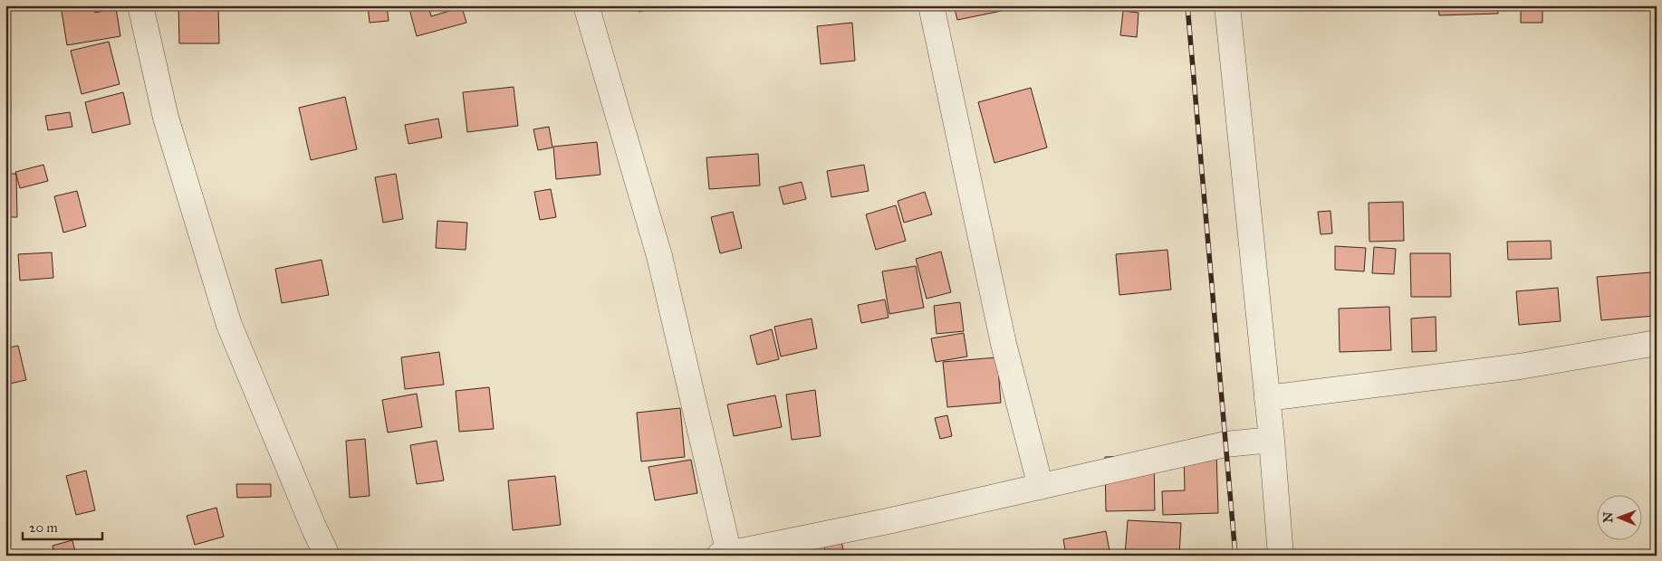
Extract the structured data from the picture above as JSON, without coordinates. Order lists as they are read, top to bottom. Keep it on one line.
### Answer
{"scale_bar":"20 m","north":"left"}
